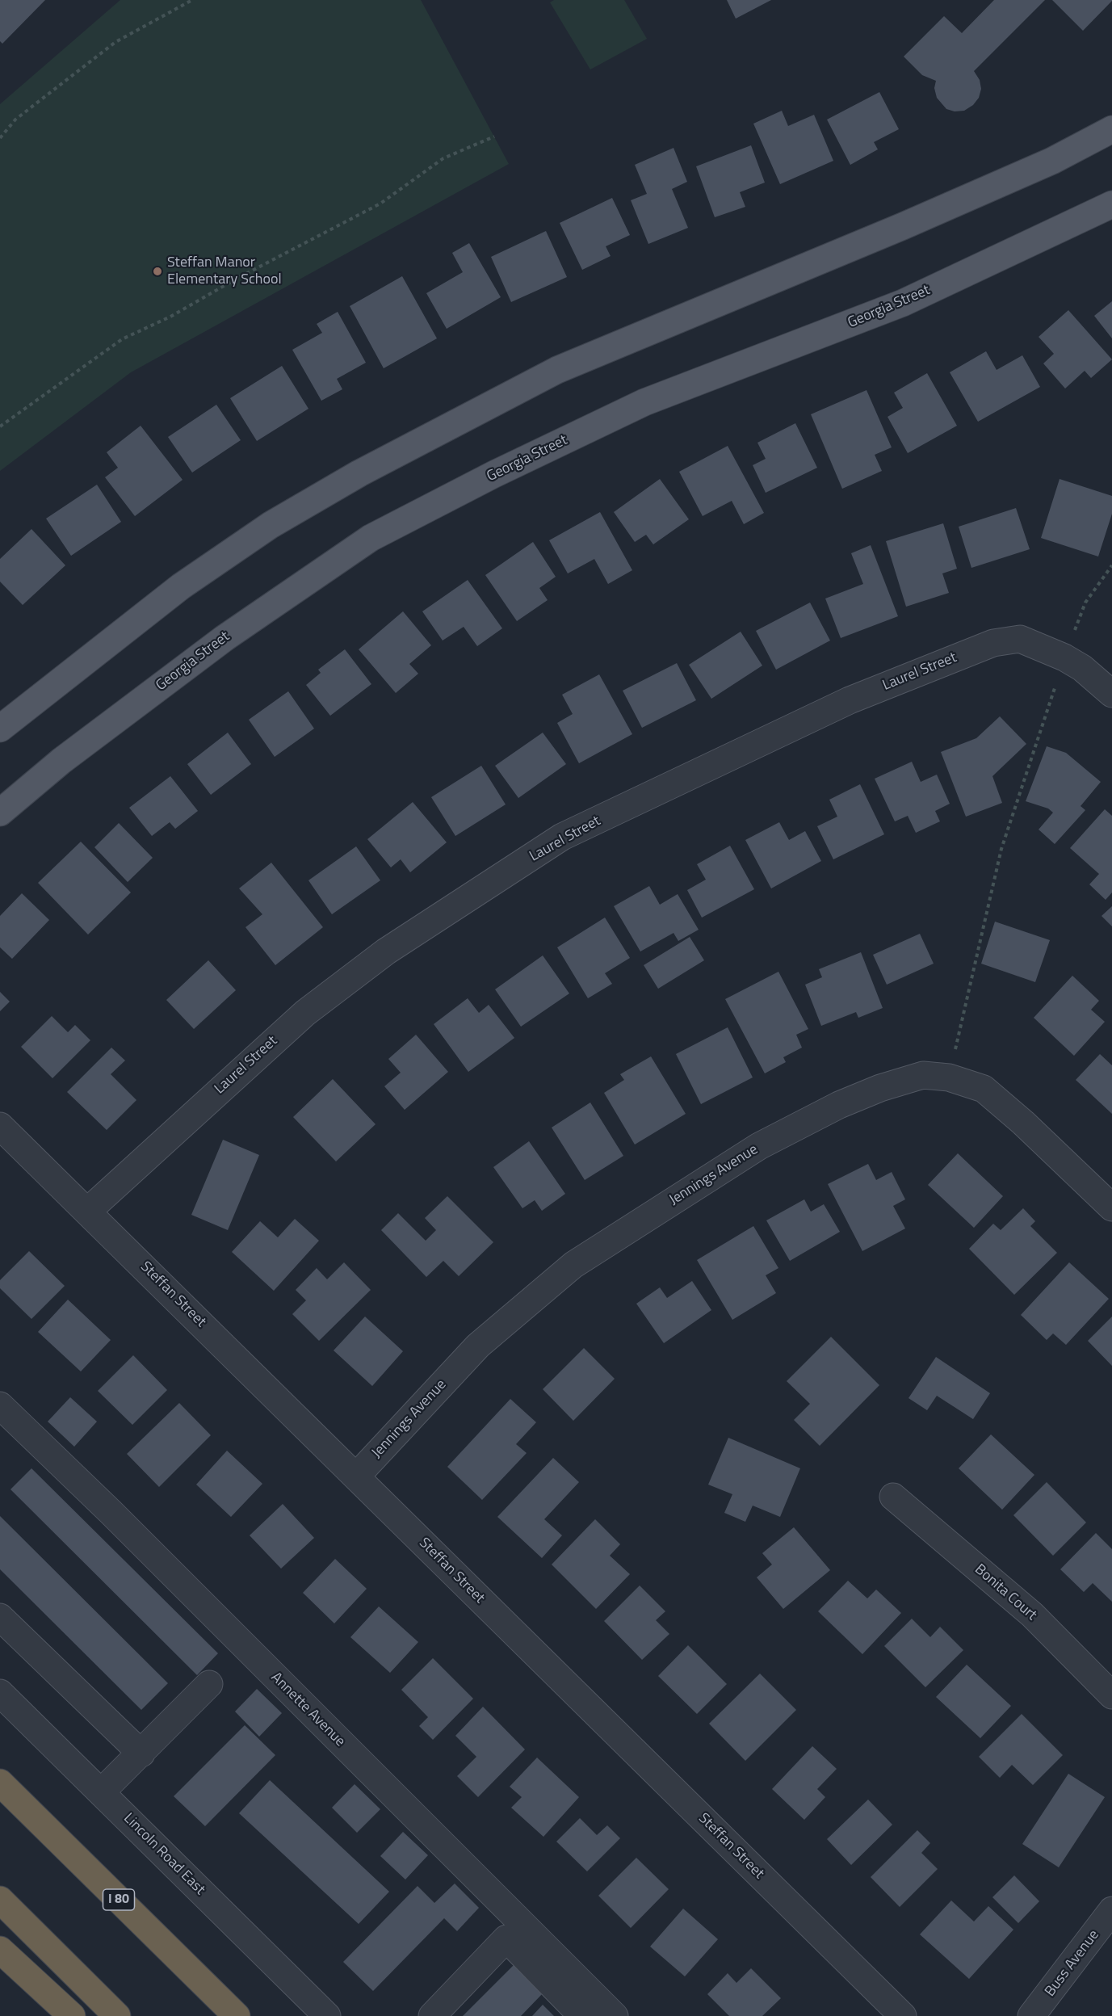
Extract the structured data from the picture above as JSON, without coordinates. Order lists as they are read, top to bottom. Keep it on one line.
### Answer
{"streets":{"highway":["I 80"],"main road":["Georgia Street"],"street":["Laurel Street","Jennings Avenue","Steffan Street","Bonita Court","Annette Avenue","Lincoln Road East","Buss Avenue"]},"crossings":[["Laurel Street","Steffan Street"],["Jennings Avenue","Steffan Street"]],"places":["Steffan Manor Elementary School"]}
